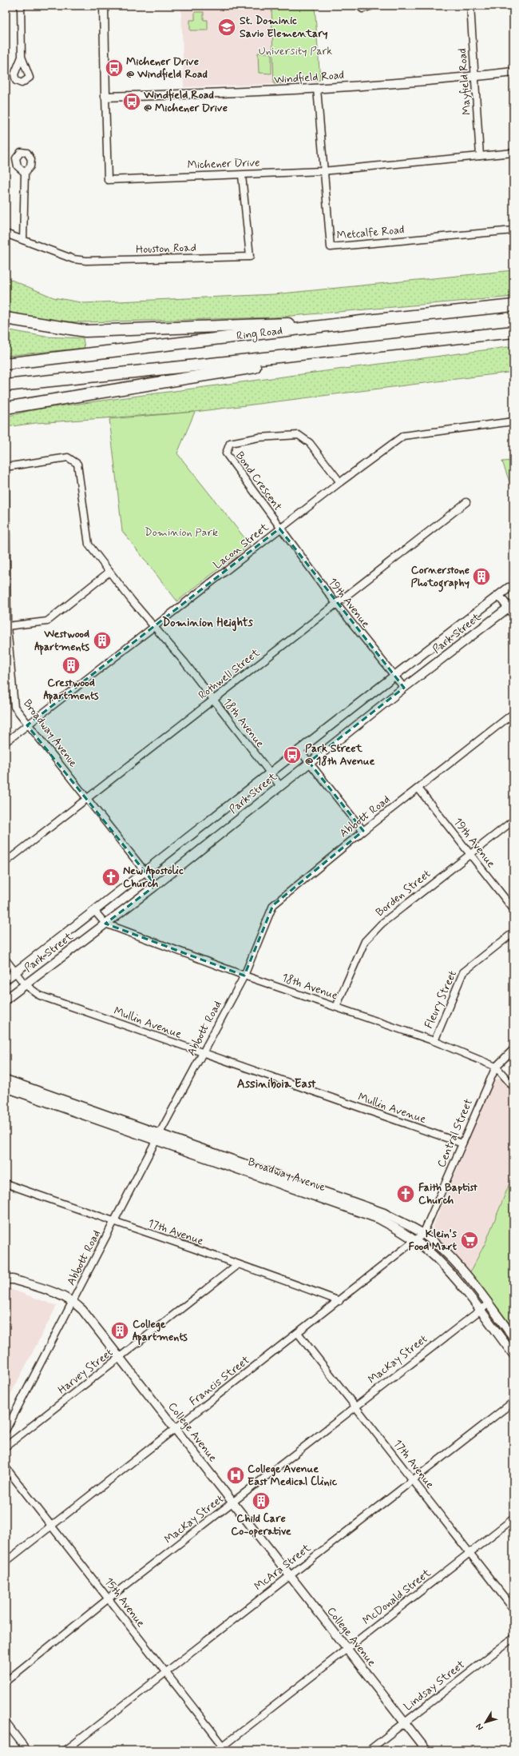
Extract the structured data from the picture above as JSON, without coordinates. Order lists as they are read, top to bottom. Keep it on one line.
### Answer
{"streets":{"highway":["Ring Road"],"street":["Windfield Road","Mayfield Road","Michener Drive","Metcalfe Road","Houston Road","Bond Crescent","Lacon Street","19th Avenue","Park Street","Rothwell Street","18th Avenue","Broadway Avenue","Abbott Road","Borden Street","Fleury Street","Mullin Avenue","Central Street","17th Avenue","MacKay Street","Harvey Street","Francis Street","College Avenue","McAra Street","McDonald Street","15th Avenue","Lindsay Street"]},"crossings":[["Windfield Road","Mayfield Road"],["Windfield Road","Michener Drive"],["Windfield Road","Metcalfe Road"],["Mayfield Road","Michener Drive"],["Michener Drive","Metcalfe Road"],["Michener Drive","Houston Road"],["Bond Crescent","Lacon Street"],["Bond Crescent","19th Avenue"],["Lacon Street","19th Avenue"],["Lacon Street","18th Avenue"],["Lacon Street","Broadway Avenue"],["19th Avenue","Park Street"],["19th Avenue","Rothwell Street"],["19th Avenue","Abbott Road"],["19th Avenue","Borden Street"],["Park Street","18th Avenue"],["Park Street","Broadway Avenue"],["Park Street","Mullin Avenue"],["Rothwell Street","18th Avenue"],["Rothwell Street","Broadway Avenue"],["18th Avenue","Abbott Road"],["18th Avenue","Borden Street"],["18th Avenue","Fleury Street"],["18th Avenue","Central Street"],["Broadway Avenue","Abbott Road"],["Broadway Avenue","Central Street"],["Broadway Avenue","MacKay Street"],["Broadway Avenue","Francis Street"],["Abbott Road","Mullin Avenue"],["Abbott Road","17th Avenue"],["Abbott Road","College Avenue"],["Mullin Avenue","Central Street"],["Central Street","Francis Street"],["17th Avenue","MacKay Street"],["17th Avenue","Harvey Street"],["17th Avenue","Francis Street"],["17th Avenue","McAra Street"],["17th Avenue","McDonald Street"],["MacKay Street","College Avenue"],["MacKay Street","15th Avenue"],["Harvey Street","College Avenue"],["Francis Street","College Avenue"],["Francis Street","15th Avenue"],["College Avenue","McAra Street"],["College Avenue","McDonald Street"],["College Avenue","Lindsay Street"],["McAra Street","15th Avenue"],["McDonald Street","15th Avenue"]],"districts":["Dominion Heights","Assiniboia East"],"parks":["University Park","Dominion Park"],"places":{"school or university":["St. Dominic Savio Elementary"],"bus stop":["Michener Drive @ Windfield Road","Windfield Road @ Michener Drive","Park Street @ 18th Avenue"],"building":["Cornerstone Photography","Westwood Apartments","Crestwood Apartments","College Apartments","Child Care Co-operative"],"church":["New Apostolic Church","Faith Baptist Church"],"supermarket":["Klein's Food Mart"],"hospital":["College Avenue East Medical Clinic"]},"north":"bottom left"}
